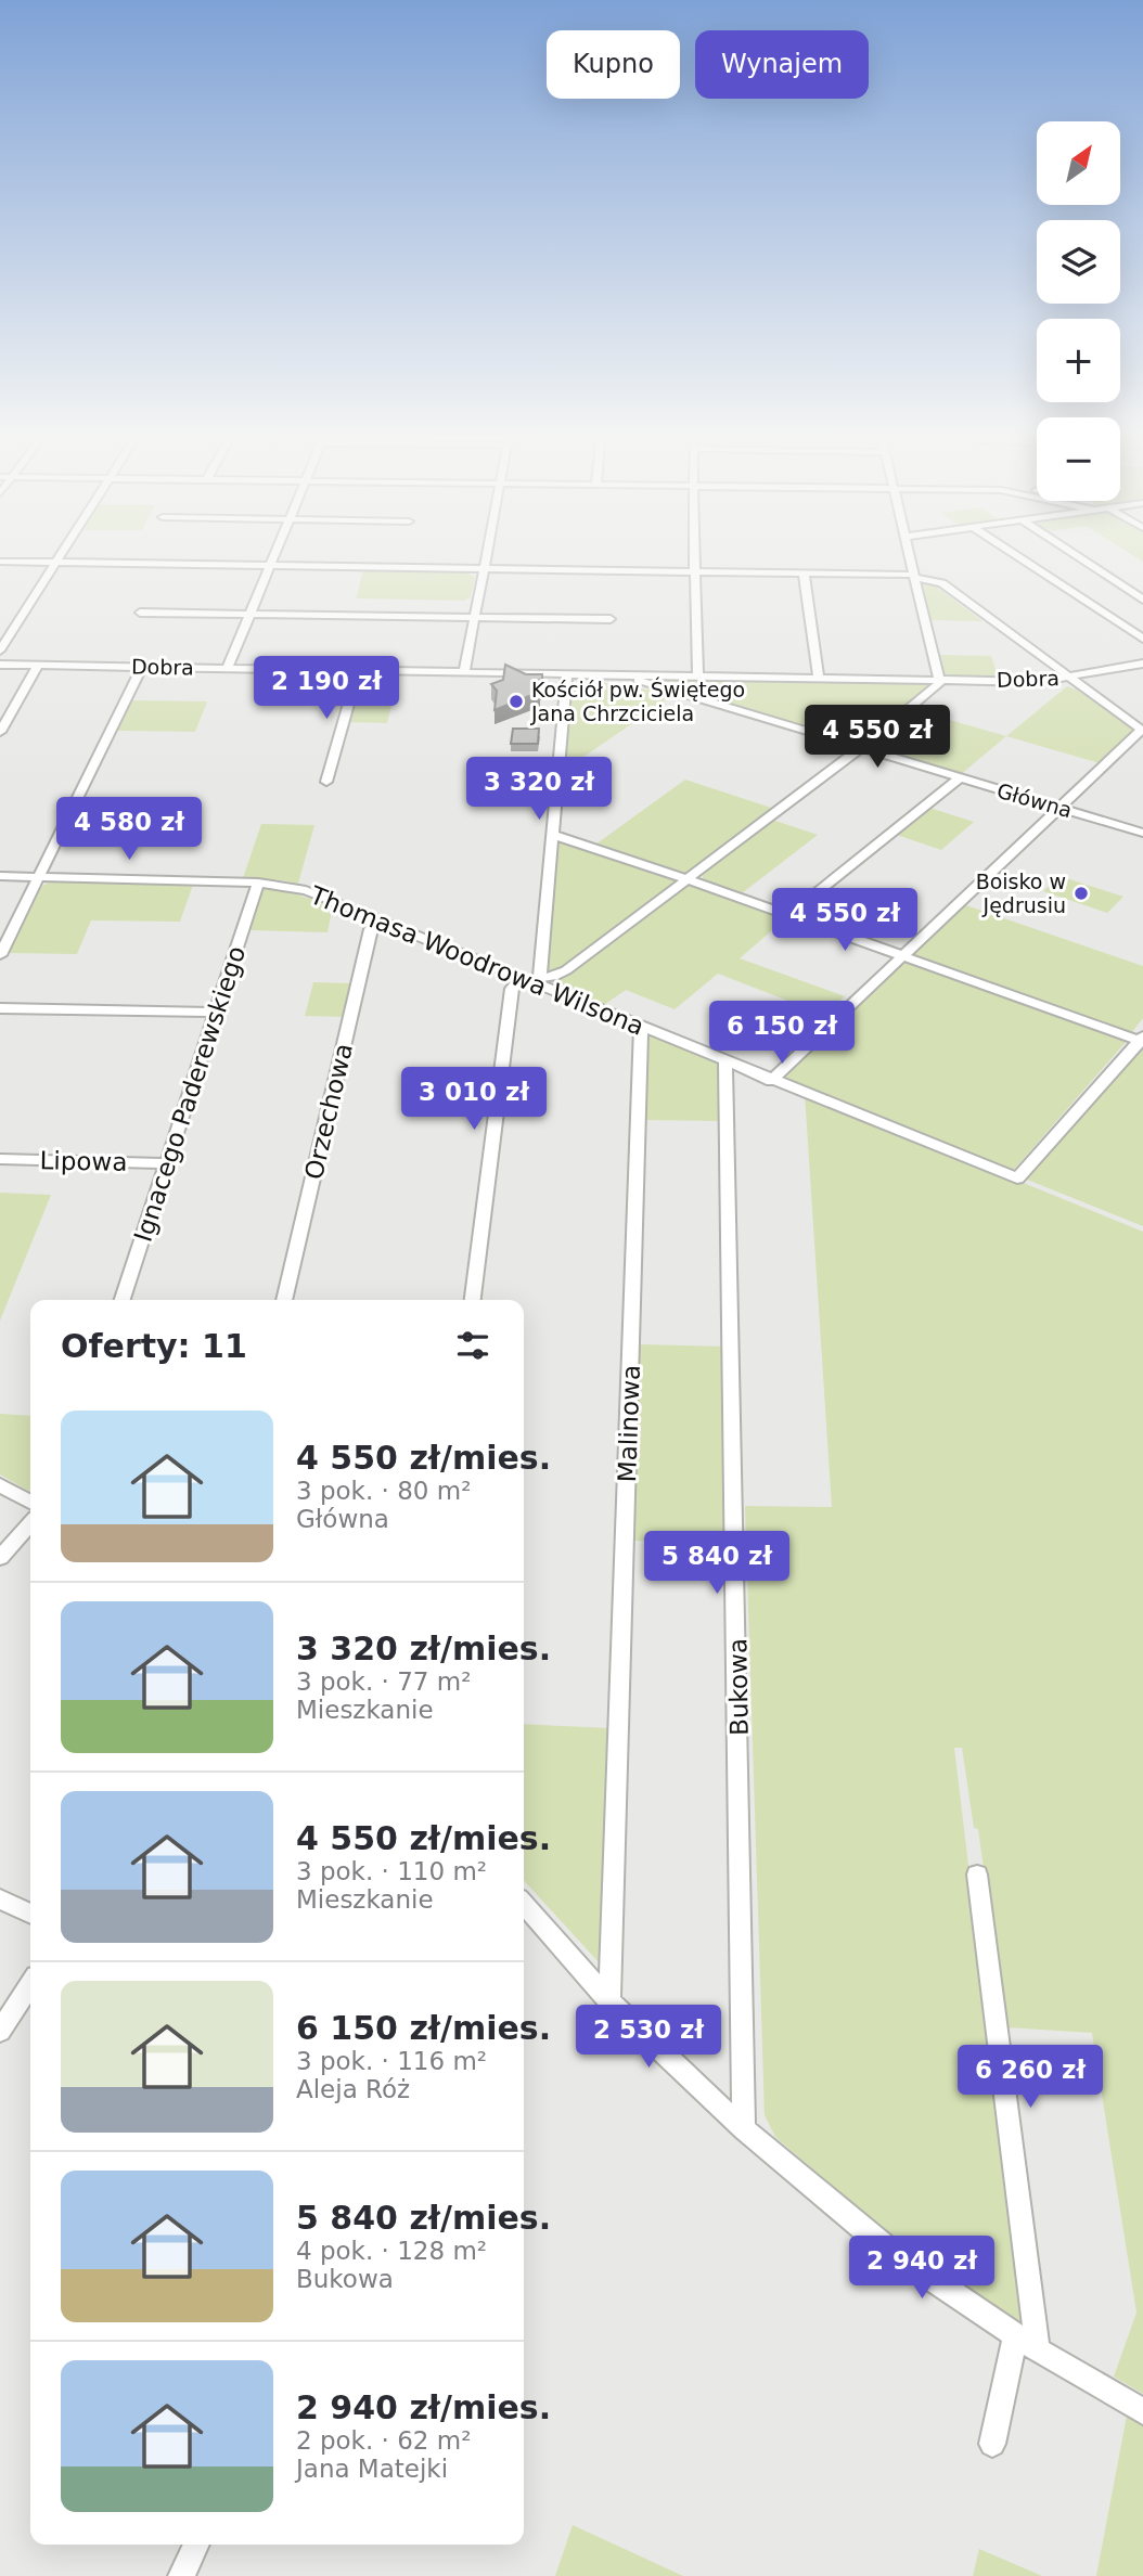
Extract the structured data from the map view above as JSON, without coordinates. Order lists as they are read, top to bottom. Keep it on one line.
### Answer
{"streets":{"street":["Dobra","Główna","Thomasa Woodrowa Wilsona","Ignacego Paderewskiego","Orzechowa","Lipowa","Malinowa","Bukowa"]},"crossings":[["Dobra","Główna"],["Thomasa Woodrowa Wilsona","Ignacego Paderewskiego"],["Thomasa Woodrowa Wilsona","Orzechowa"],["Thomasa Woodrowa Wilsona","Malinowa"],["Thomasa Woodrowa Wilsona","Bukowa"],["Ignacego Paderewskiego","Lipowa"]],"places":["Kościół pw. Świętego Jana Chrzciciela","Boisko w Jędrusiu"],"north":"top right","page":{"chip":["Kupno","Wynajem"],"map_buttons":["+","−"],"price":["2 190 zł","4 550 zł","3 320 zł","4 580 zł","4 550 zł","6 150 zł","3 010 zł","5 840 zł","2 530 zł","6 260 zł","2 940 zł"],"heading":"Oferty: 11","list":[{"name":"4 550 zł/mies.","note":"3 pok. · 80 m² · Główna"},{"name":"3 320 zł/mies.","note":"3 pok. · 77 m² · Mieszkanie"},{"name":"4 550 zł/mies.","note":"3 pok. · 110 m² · Mieszkanie"},{"name":"6 150 zł/mies.","note":"3 pok. · 116 m² · Aleja Róż"},{"name":"5 840 zł/mies.","note":"4 pok. · 128 m² · Bukowa"},{"name":"2 940 zł/mies.","note":"2 pok. · 62 m² · Jana Matejki"}]}}
